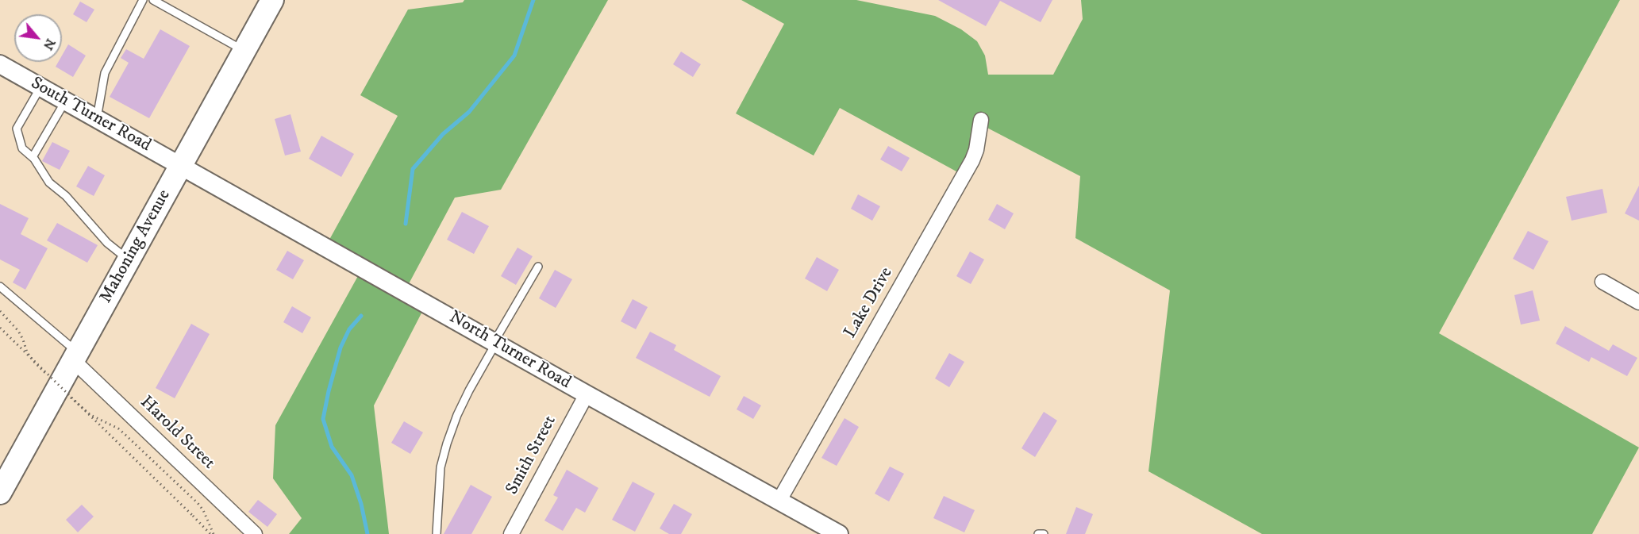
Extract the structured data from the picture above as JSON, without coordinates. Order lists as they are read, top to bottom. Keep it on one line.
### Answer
{"streets":{"main road":["Mahoning Avenue"],"street":["South Turner Road","Lake Drive","North Turner Road","Harold Street","Smith Street"]},"crossings":[["South Turner Road","Mahoning Avenue"],["South Turner Road","North Turner Road"],["Mahoning Avenue","North Turner Road"],["Mahoning Avenue","Harold Street"],["Lake Drive","North Turner Road"],["North Turner Road","Smith Street"]],"north":"bottom right"}
